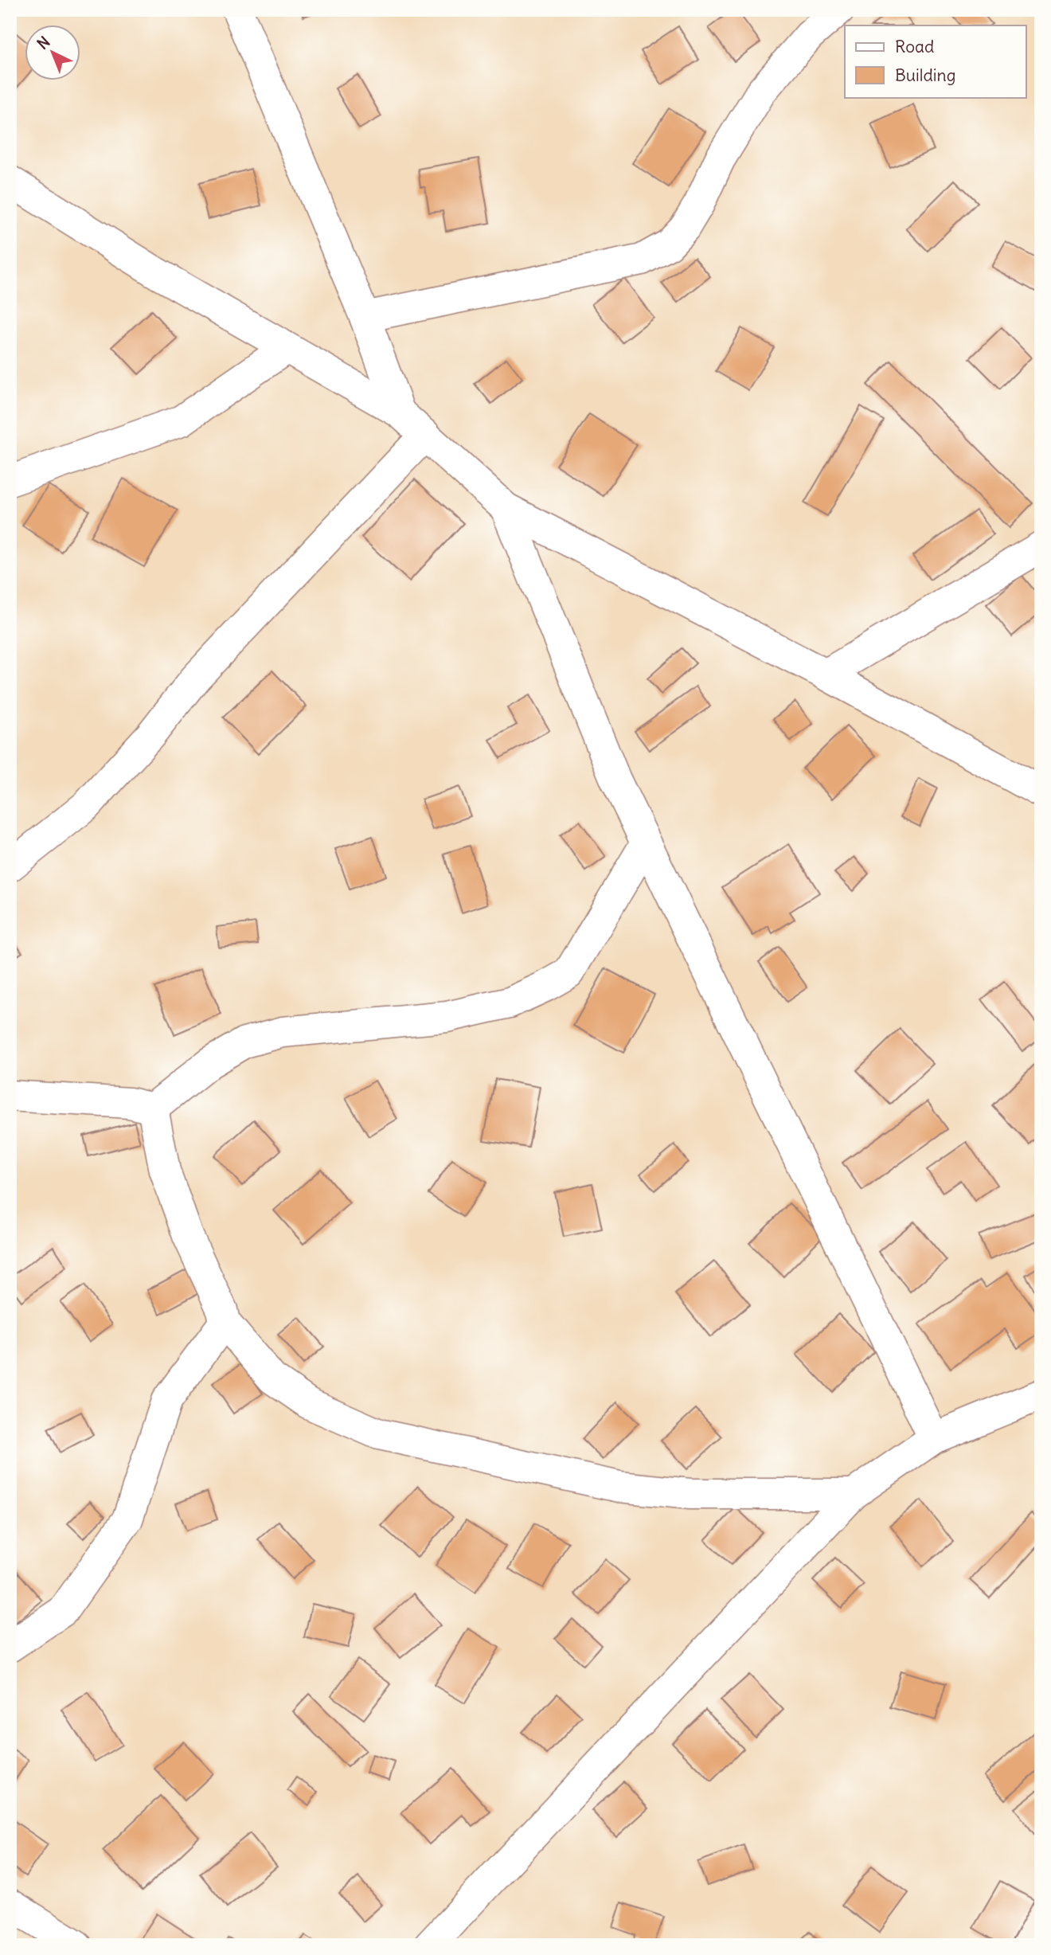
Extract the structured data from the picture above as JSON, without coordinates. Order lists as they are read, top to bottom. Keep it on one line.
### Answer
{"legend":["Road","Building"],"north":"top left"}
